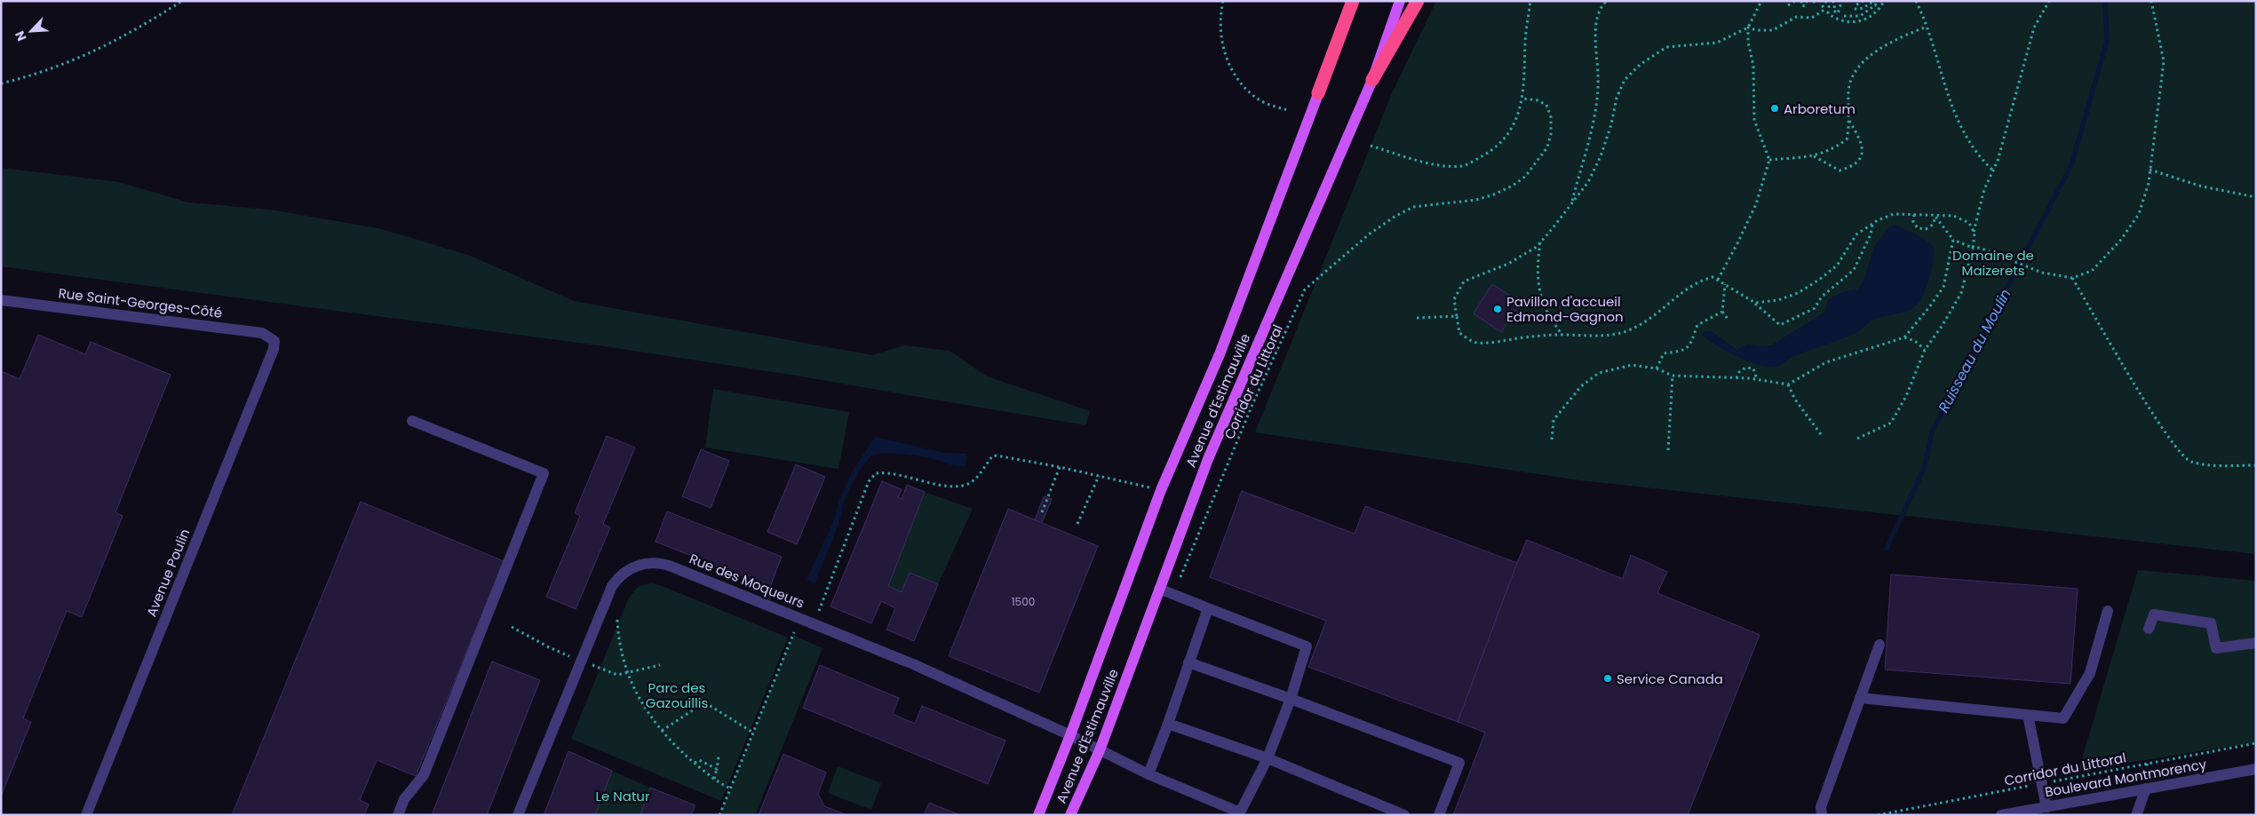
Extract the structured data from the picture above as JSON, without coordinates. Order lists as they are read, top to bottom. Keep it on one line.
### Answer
{"streets":{"main road":["Avenue d'Estimauville"],"street":["Rue Saint-Georges-Côté","Avenue Poulin","Rue des Moqueurs","Boulevard Montmorency"],"path":["Corridor du Littoral"]},"crossings":[["Rue Saint-Georges-Côté","Avenue Poulin"],["Avenue d'Estimauville","Rue des Moqueurs"]],"water":["Ruisseau du Moulin"],"parks":["Domaine de Maizerets","Parc des Gazouillis","Le Natur"],"places":["Arboretum","Pavillon d'accueil Edmond-Gagnon","Service Canada"],"house_numbers":["1500"],"north":"bottom left"}
